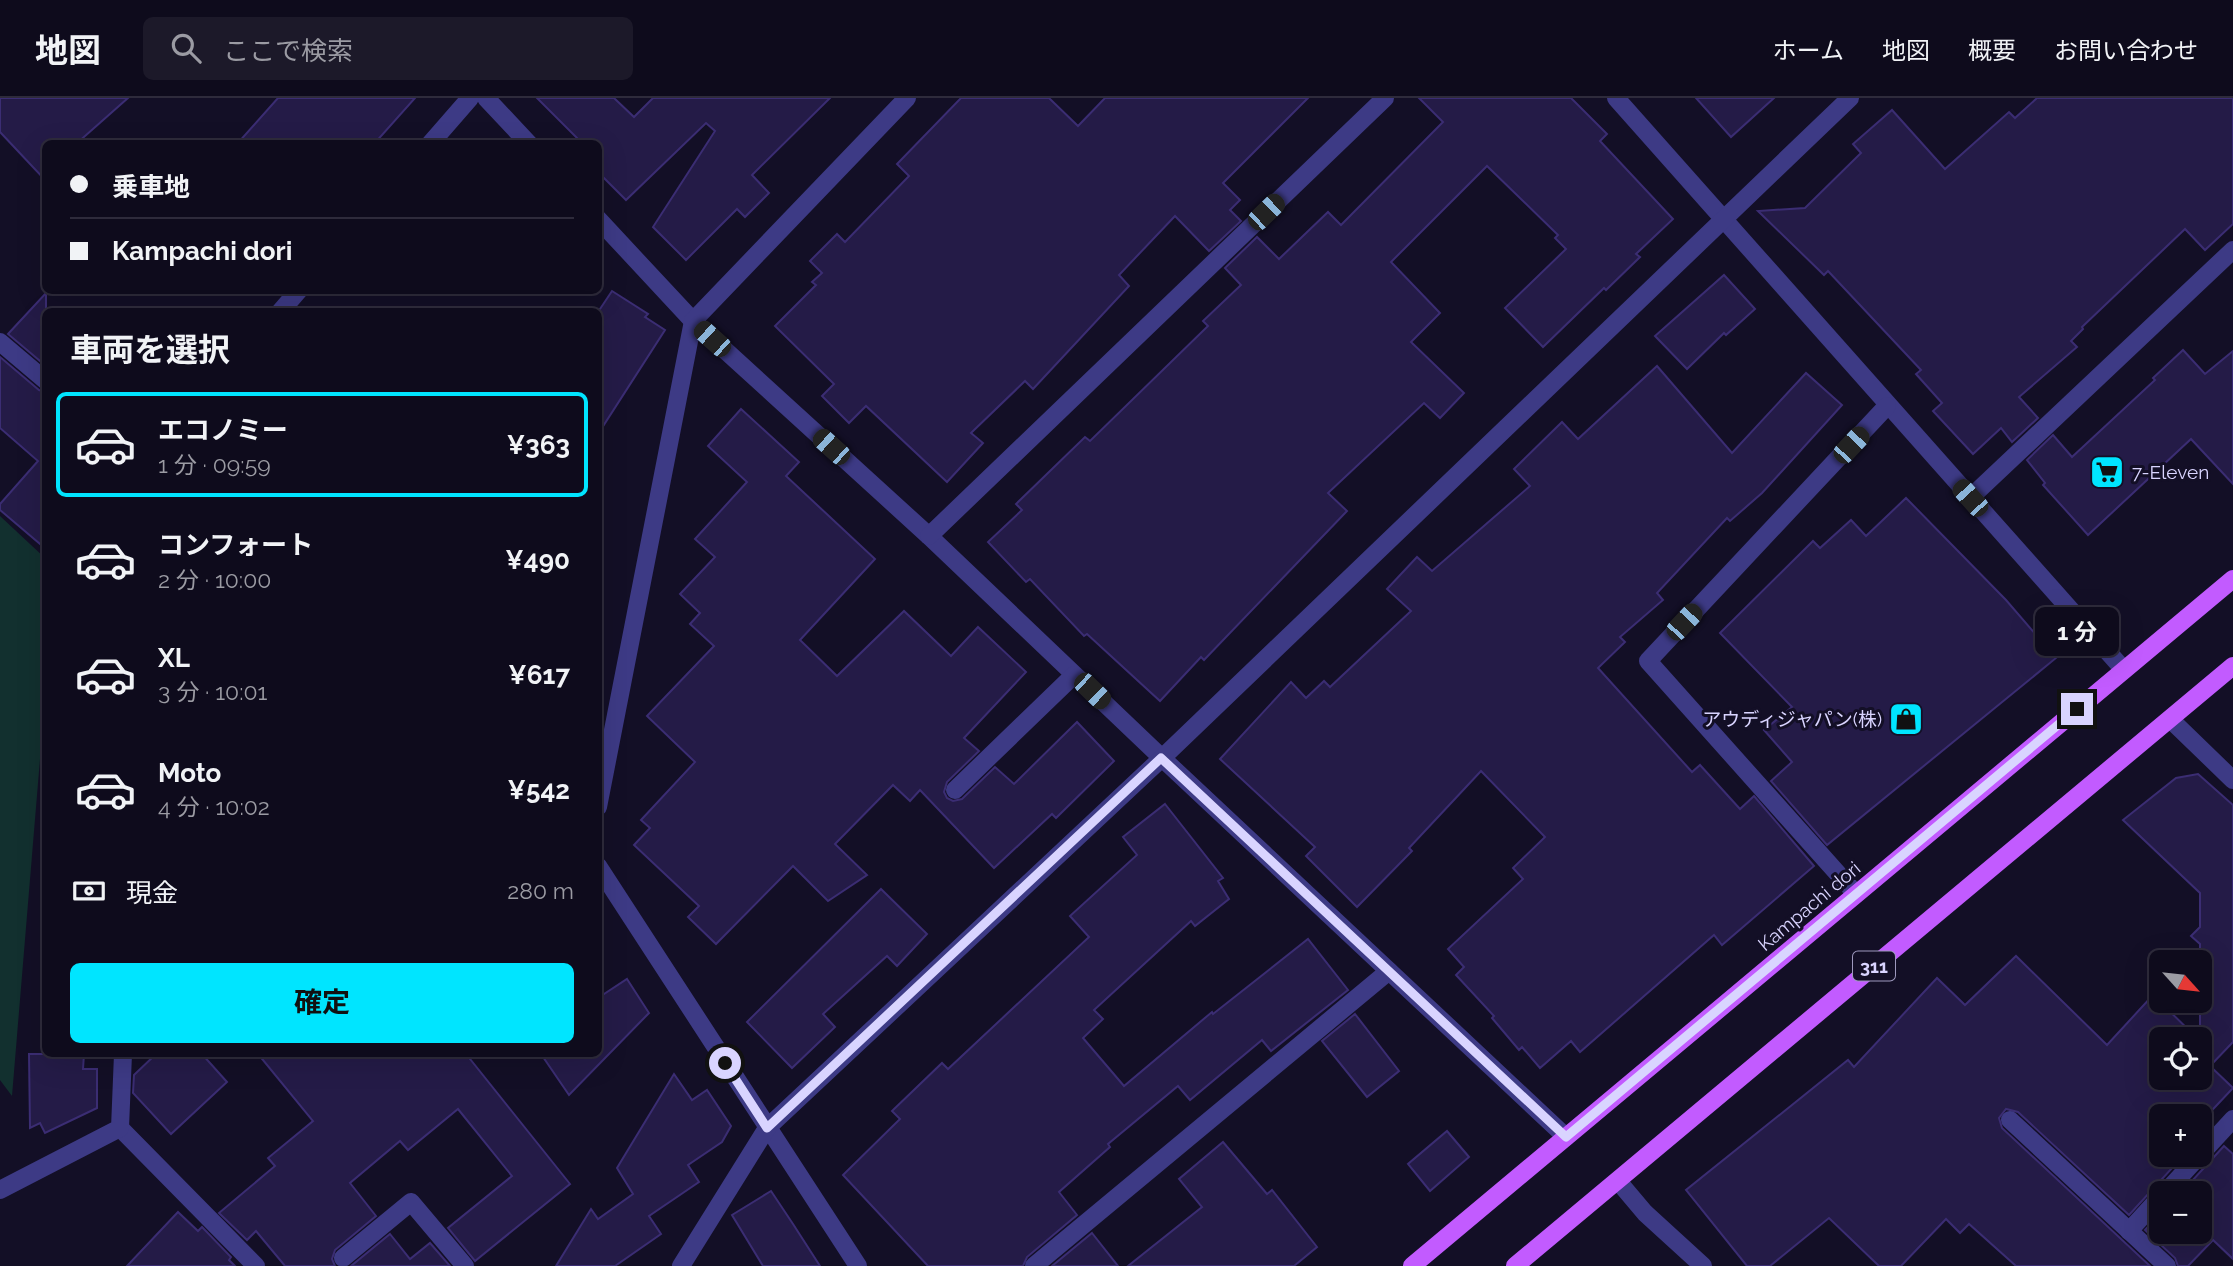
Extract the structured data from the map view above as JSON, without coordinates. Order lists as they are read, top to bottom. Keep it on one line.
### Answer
{"streets":{"main road":["Kampachi dori","311"]},"places":{"supermarket":["7-Eleven"],"shop":["アウディジャパン(株)"]},"north":"bottom right","page":{"header":"地図","search":"ここで検索","nav":["ホーム","地図","概要","お問い合わせ"],"banner":["乗車地","Kampachi dori"],"heading":"車両を選択","list":[{"name":"エコノミー","note":"1 分 · 09:59","value":"¥363"},{"name":"コンフォート","note":"2 分 · 10:00","value":"¥490"},{"name":"XL","note":"3 分 · 10:01","value":"¥617"},{"name":"Moto","note":"4 分 · 10:02","value":"¥542"}],"bubble":"1 分","pay":["現金","280 m"],"buttons":"確定","map_buttons":["+","−"]}}
